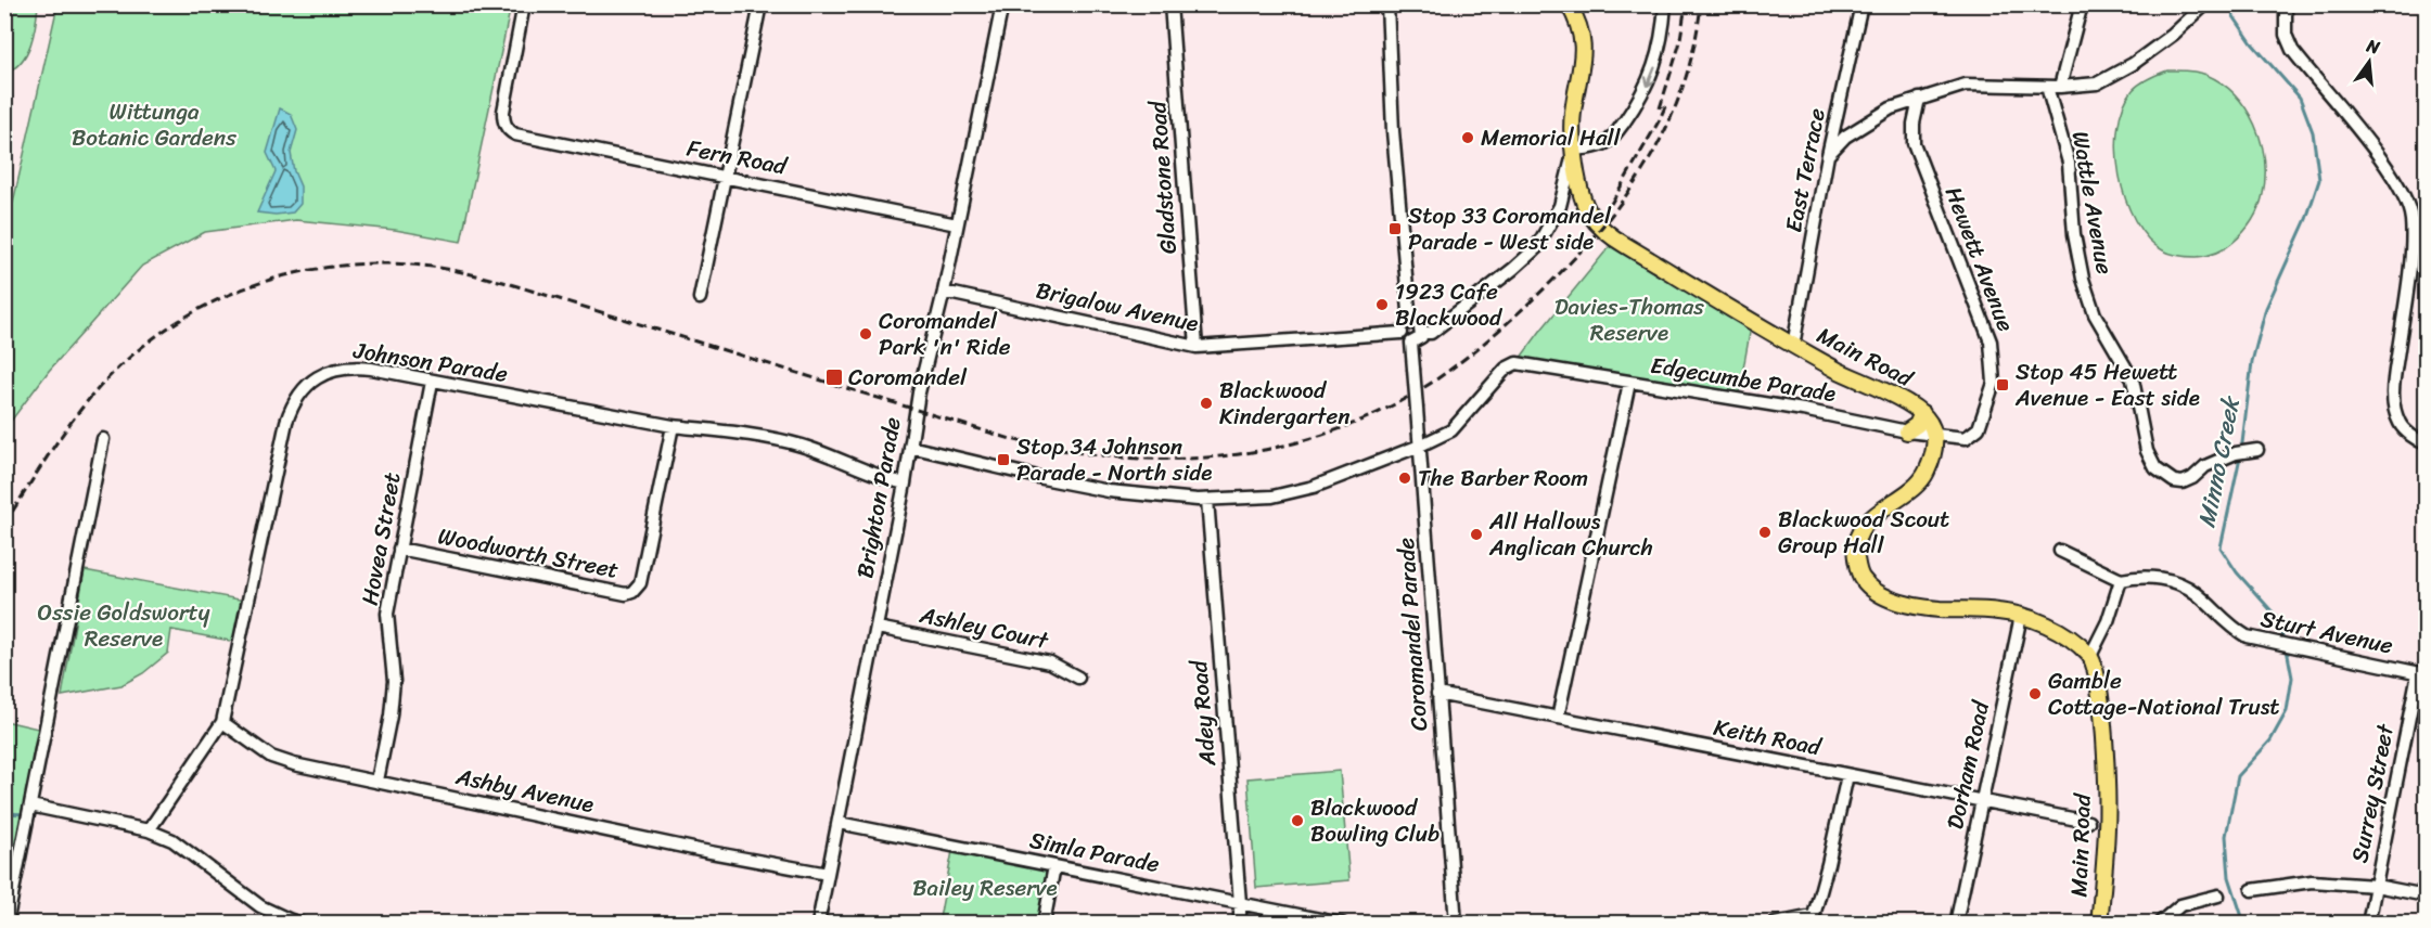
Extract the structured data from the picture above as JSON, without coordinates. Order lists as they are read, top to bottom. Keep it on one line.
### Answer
{"streets":{"main road":["Main Road"],"street":["Fern Road","East Terrace","Gladstone Road","Wattle Avenue","Hewett Avenue","Brigalow Avenue","Johnson Parade","Edgecumbe Parade","Brighton Parade","Hovea Street","Woodworth Street","Ashley Court","Sturt Avenue","Coromandel Parade","Adey Road","Keith Road","Dorham Road","Ashby Avenue","Surrey Street","Simla Parade"]},"crossings":[["Fern Road","Brighton Parade"],["East Terrace","Main Road"],["Gladstone Road","Brigalow Avenue"],["Hewett Avenue","Main Road"],["Hewett Avenue","Edgecumbe Parade"],["Brigalow Avenue","Brighton Parade"],["Brigalow Avenue","Coromandel Parade"],["Main Road","Edgecumbe Parade"],["Johnson Parade","Brighton Parade"],["Johnson Parade","Hovea Street"],["Johnson Parade","Woodworth Street"],["Johnson Parade","Ashby Avenue"],["Edgecumbe Parade","Coromandel Parade"],["Brighton Parade","Ashley Court"],["Brighton Parade","Ashby Avenue"],["Brighton Parade","Simla Parade"],["Hovea Street","Woodworth Street"],["Hovea Street","Ashby Avenue"],["Sturt Avenue","Surrey Street"],["Coromandel Parade","Keith Road"],["Adey Road","Simla Parade"],["Keith Road","Dorham Road"]],"water":["Minno Creek"],"parks":["Wittunga Botanic Gardens","Davies-Thomas Reserve","Ossie Goldsworty Reserve","Bailey Reserve"],"places":{"other":["Memorial Hall","1923 Cafe Blackwood","Coromandel Park 'n' Ride","Blackwood Kindergarten","The Barber Room","Blackwood Scout Group Hall","All Hallows Anglican Church","Gamble Cottage-National Trust","Blackwood Bowling Club"],"transit":["Stop 33 Coromandel Parade - West side","Coromandel","Stop 45 Hewett Avenue - East side","Stop 34 Johnson Parade - North side"]},"north":"top"}
